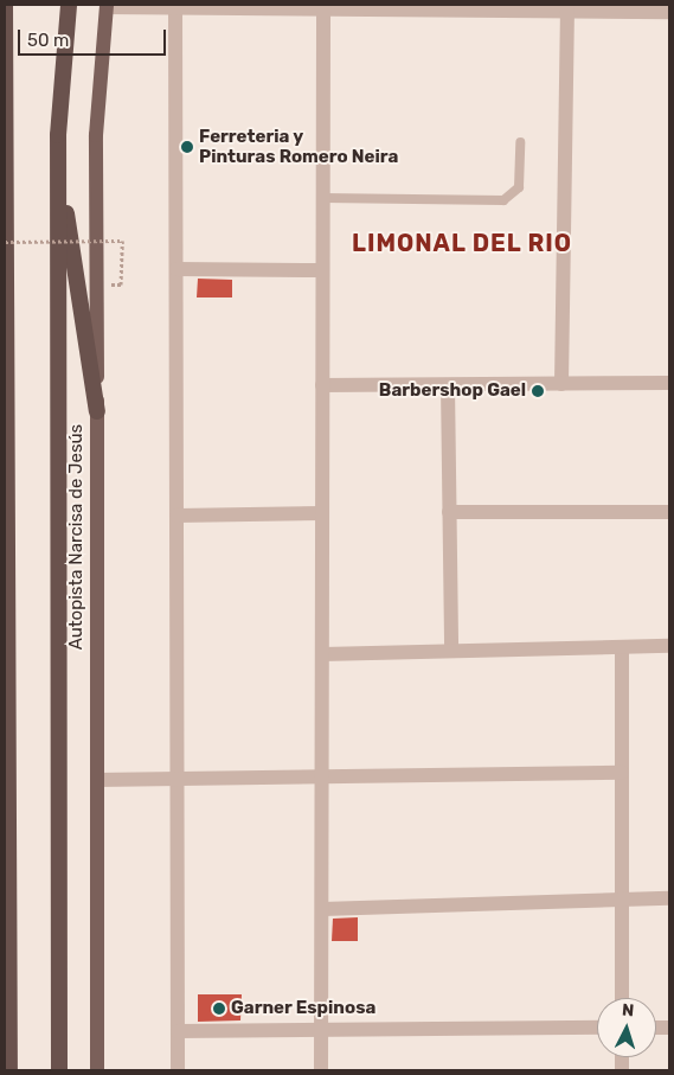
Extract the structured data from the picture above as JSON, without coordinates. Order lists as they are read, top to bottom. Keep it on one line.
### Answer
{"streets":{"highway":["Autopista Narcisa de Jesús"]},"districts":["LIMONAL DEL RIO"],"places":["Ferreteria y Pinturas Romero Neira","Barbershop Gael","Garner Espinosa"],"scale_bar":"50 m","north":"top"}
